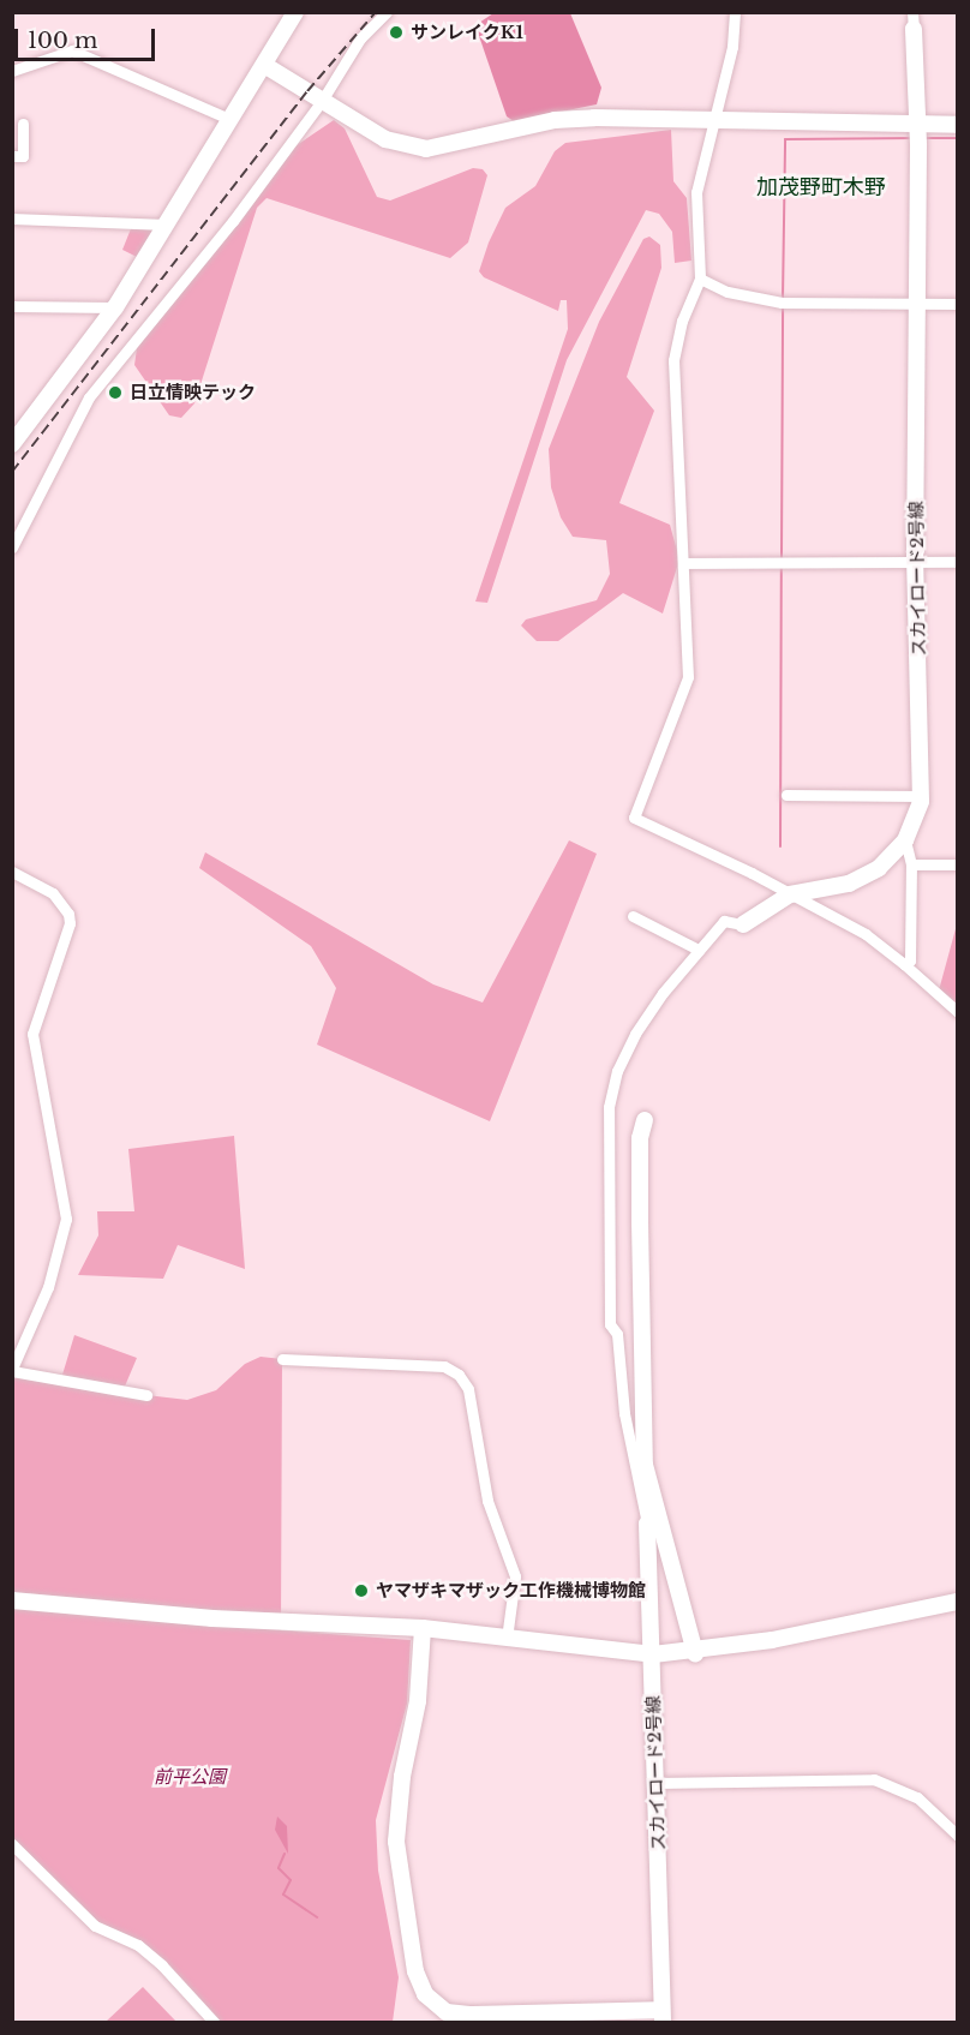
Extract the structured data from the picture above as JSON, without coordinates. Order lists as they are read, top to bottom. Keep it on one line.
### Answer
{"streets":{"street":["スカイロード2号線"]},"districts":["加茂野町木野"],"parks":["前平公園"],"places":["サンレイクK1","日立情映テック","ヤマザキマザック工作機械博物館"],"scale_bar":"100 m"}
